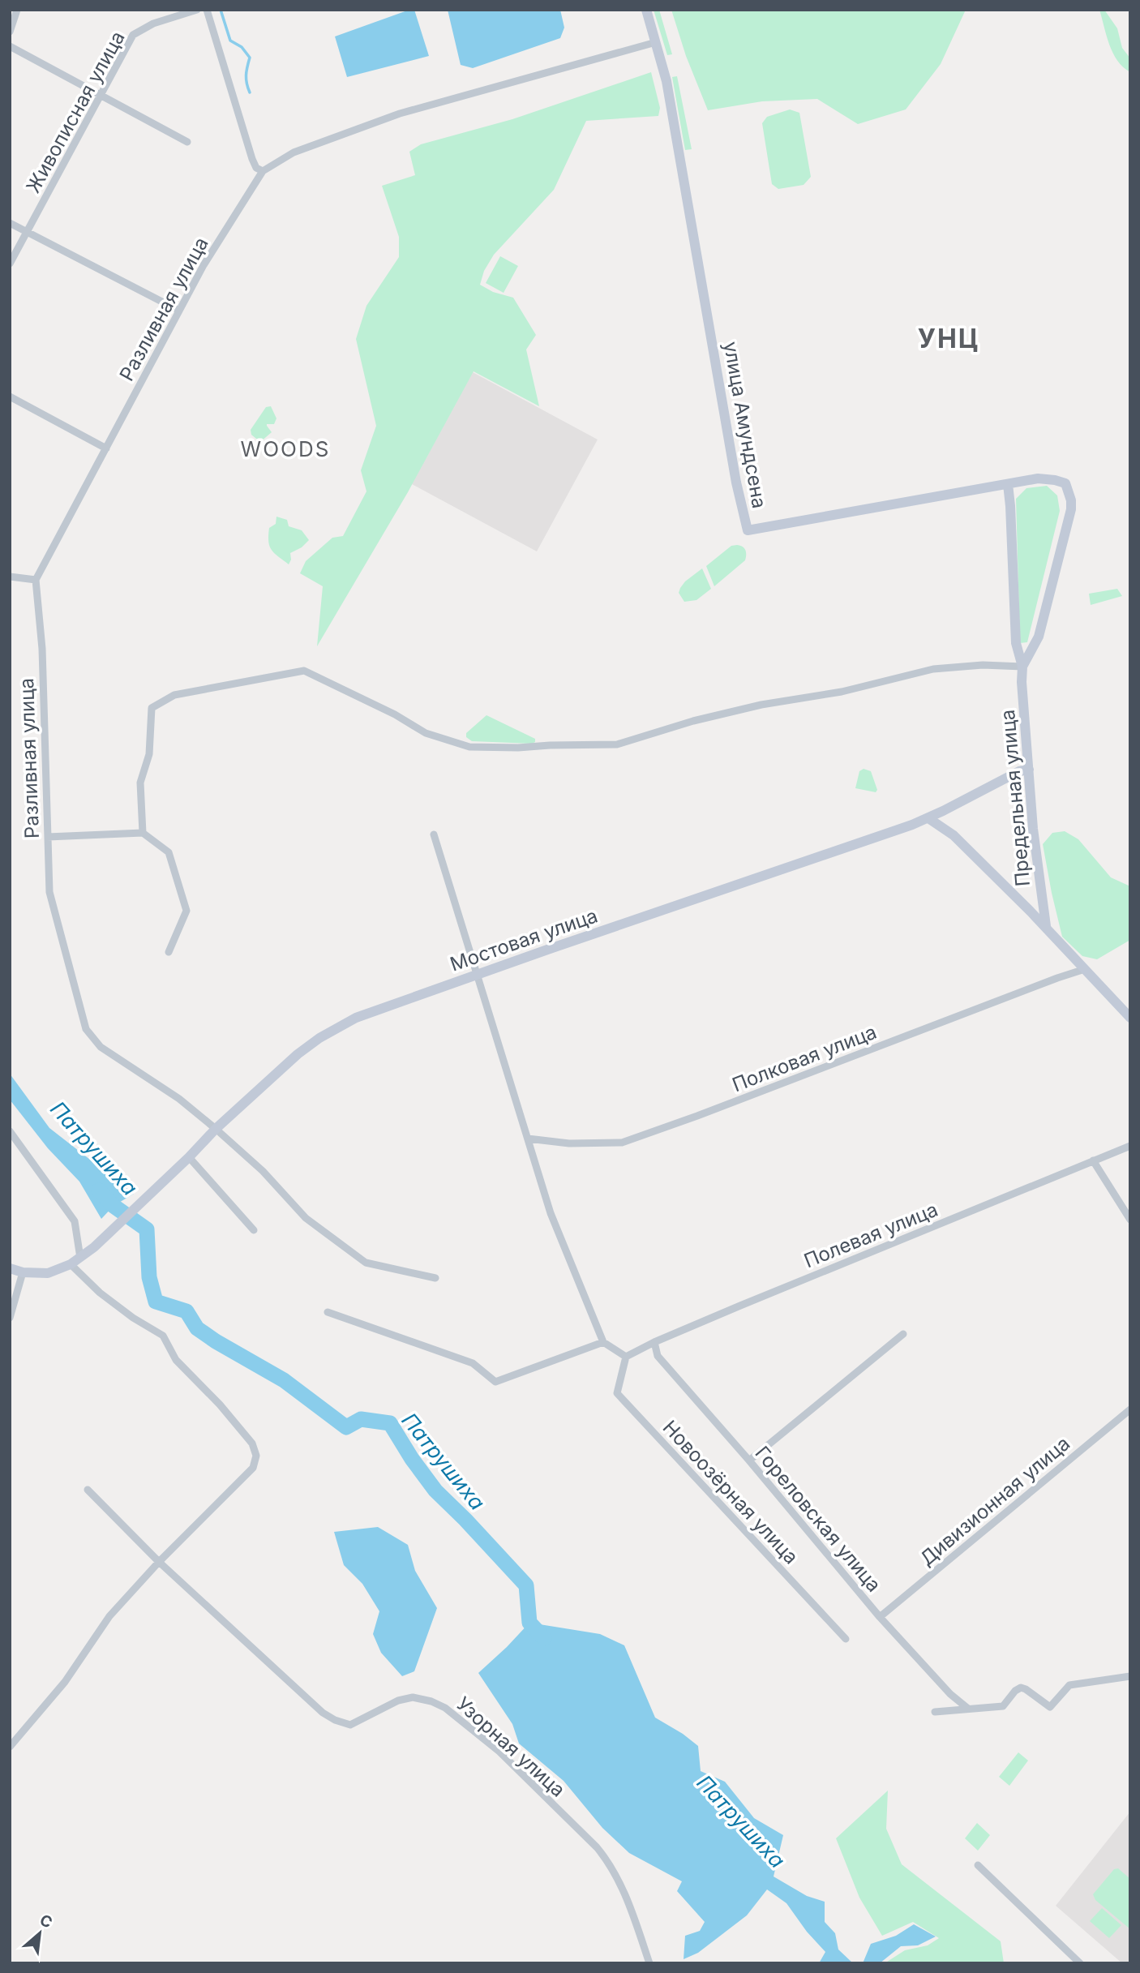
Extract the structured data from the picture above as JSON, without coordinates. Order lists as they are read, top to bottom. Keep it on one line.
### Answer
{"streets":{"street":["Живописная улица","Разливная улица","улица Амундсена","Предельная улица","Мостовая улица","Полковая улица","Полевая улица","Новоозёрная улица","Дивизионная улица","Гореловская улица","Узорная улица"]},"crossings":[["Разливная улица","улица Амундсена"],["Разливная улица","Мостовая улица"],["улица Амундсена","Предельная улица"],["Предельная улица","Мостовая улица"],["Предельная улица","Полковая улица"],["Полевая улица","Новоозёрная улица"],["Полевая улица","Гореловская улица"],["Дивизионная улица","Гореловская улица"]],"districts":["УНЦ","WOODS"],"water":["Патрушиха"],"north":"top right"}
